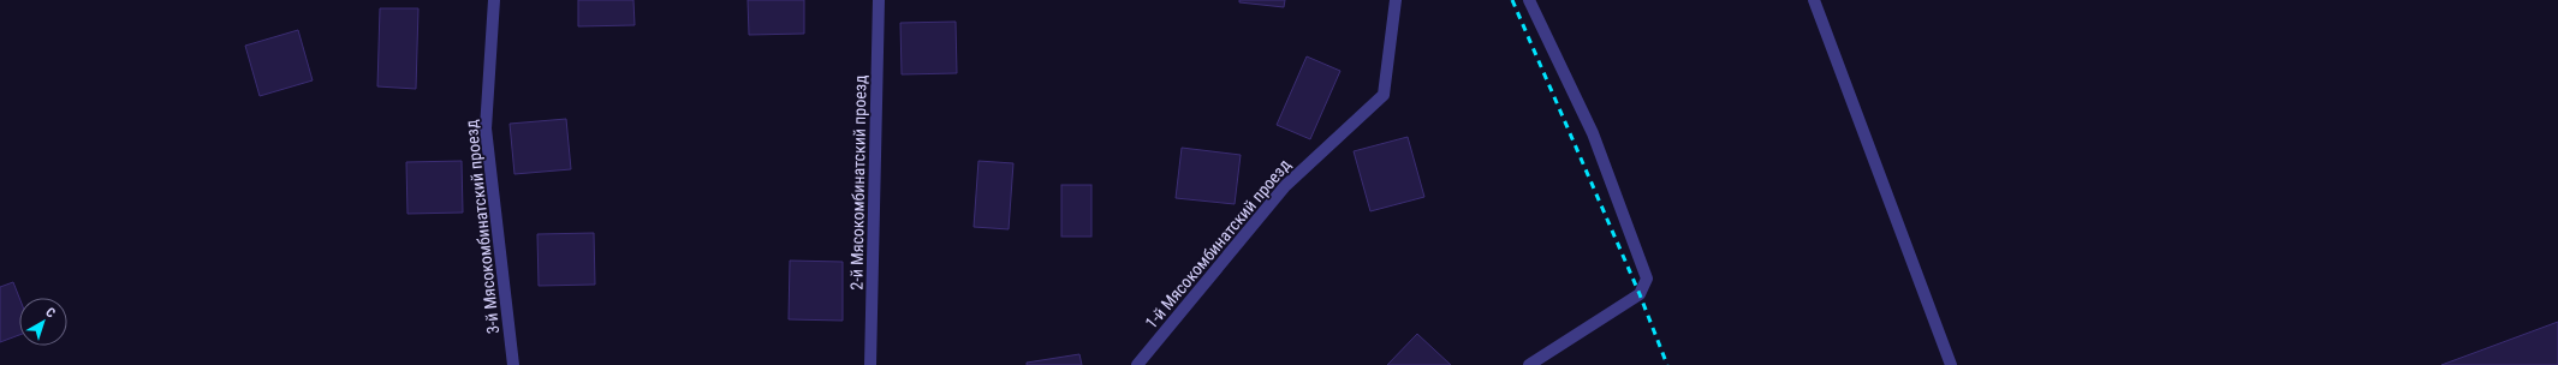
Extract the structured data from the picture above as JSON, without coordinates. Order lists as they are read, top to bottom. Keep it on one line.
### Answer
{"streets":{"street":["2-й Мясокомбинатский проезд","3-й Мясокомбинатский проезд","1-й Мясокомбинатский проезд"]},"north":"top right"}
